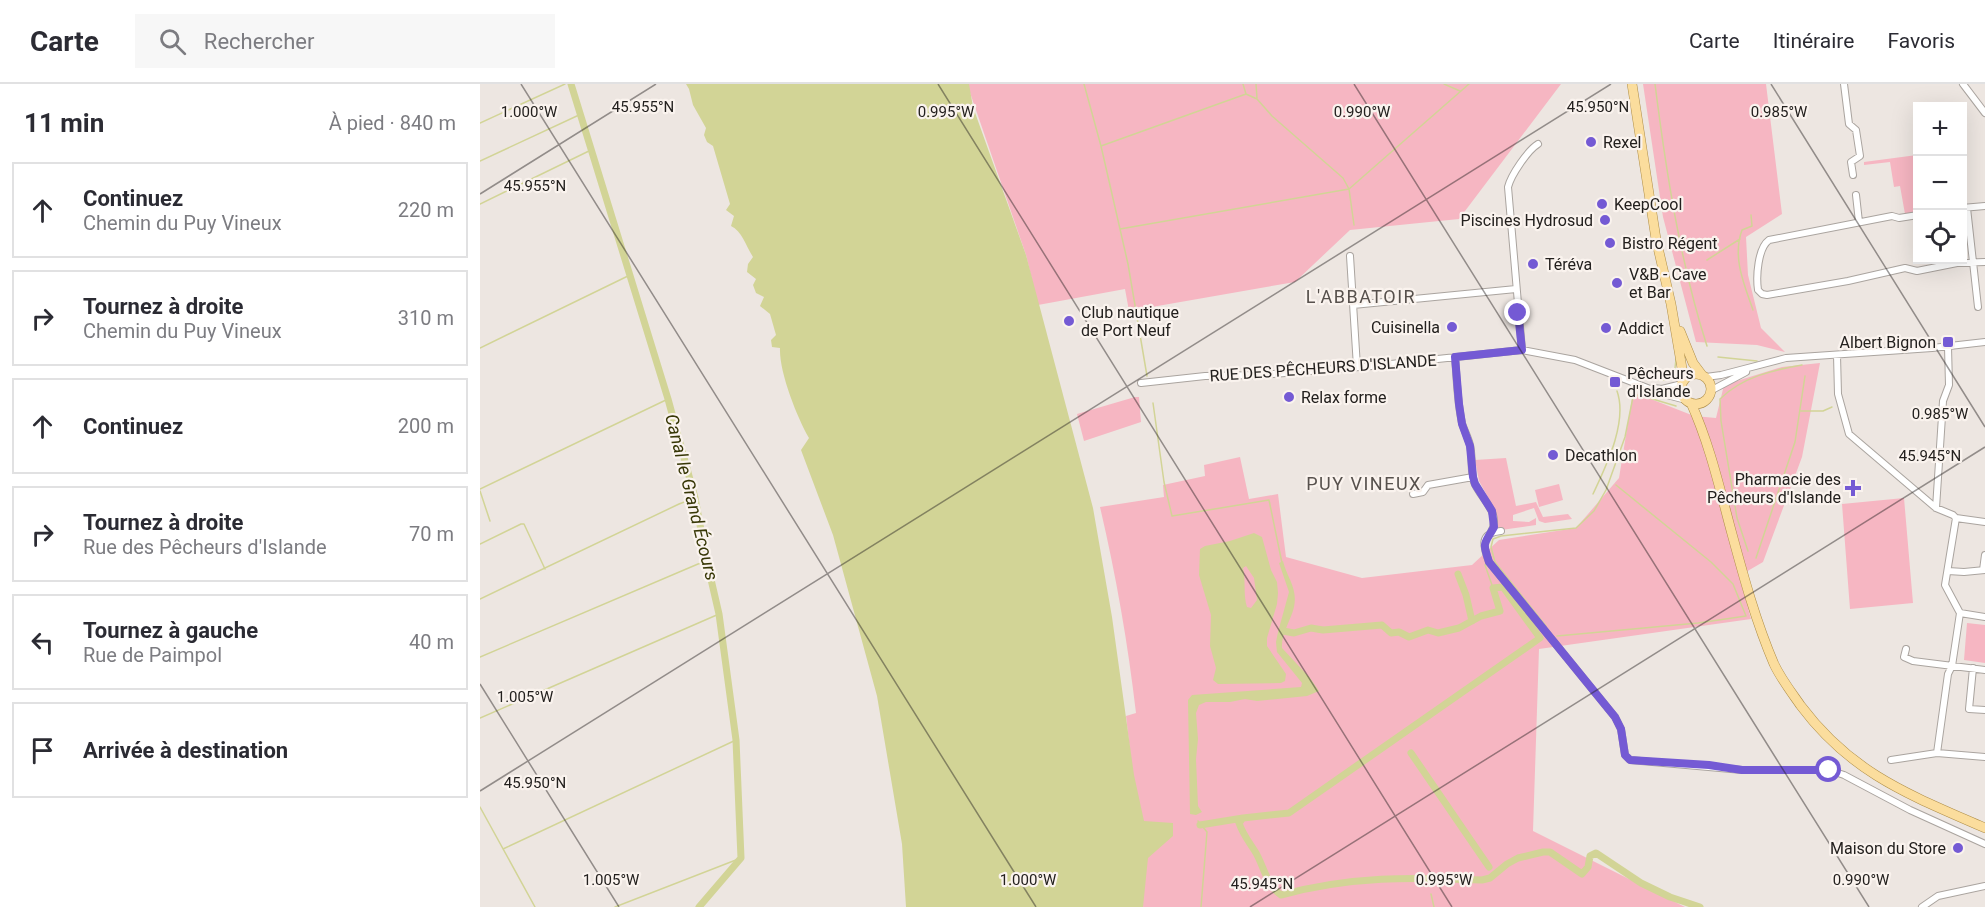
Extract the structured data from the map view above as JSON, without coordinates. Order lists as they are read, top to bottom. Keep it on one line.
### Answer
{"streets":{"street":["RUE DES PÊCHEURS D'ISLANDE"]},"districts":["L'ABBATOIR","PUY VINEUX"],"water":["Canal le Grand Écours"],"places":{"other":["Rexel","KeepCool","Piscines Hydrosud","Bistro Régent","Téréva","V&B - Cave et Bar","Club nautique de Port Neuf","Cuisinella","Addict","Relax forme","Decathlon","Maison du Store"],"transit":["Albert Bignon","Pêcheurs d'Islande"],"health":["Pharmacie des Pêcheurs d'Islande"]},"page":{"header":"Carte","search":"Rechercher","nav":["Carte","Itinéraire","Favoris"],"heading":["11 min","À pied · 840 m"],"map_buttons":["+","−"],"list":[["Continuez","Chemin du Puy Vineux","220 m"],["Tournez à droite","Chemin du Puy Vineux","310 m"],["Continuez","200 m"],["Tournez à droite","Rue des Pêcheurs d'Islande","70 m"],["Tournez à gauche","Rue de Paimpol","40 m"],"Arrivée à destination"]},"coordinates":["45.955°N","45.950°N","1.000°W","0.990°W","0.985°W","0.995°W","45.945°N","1.005°W"]}
